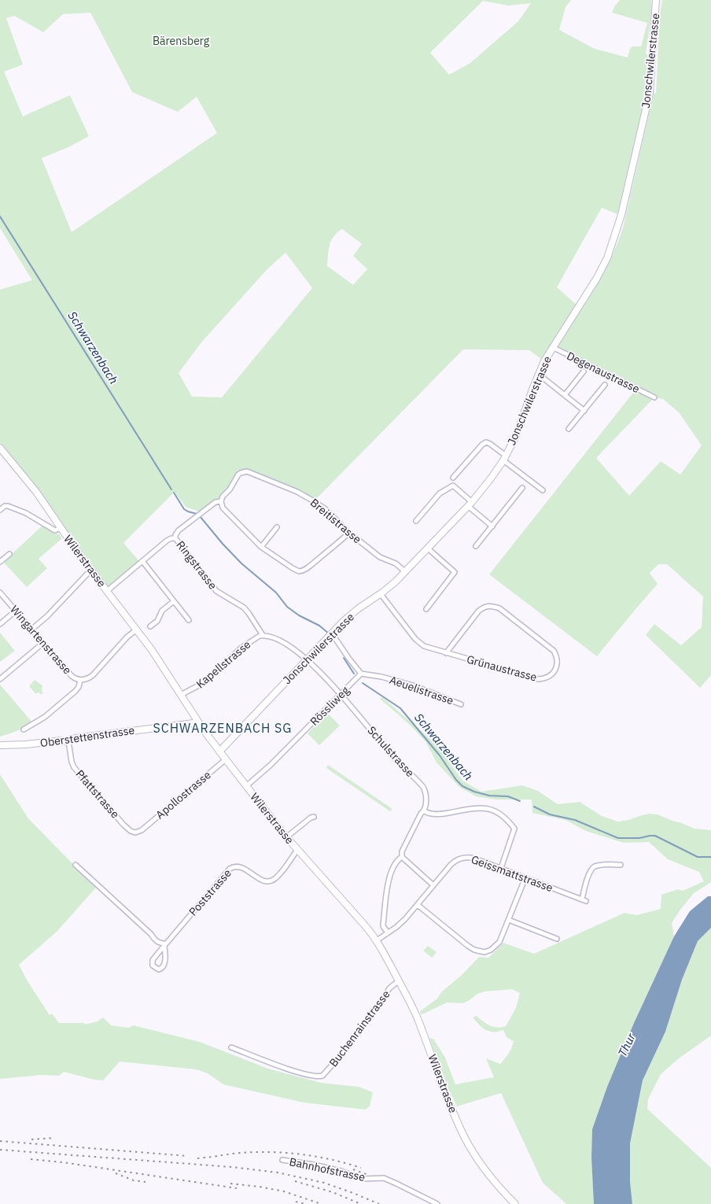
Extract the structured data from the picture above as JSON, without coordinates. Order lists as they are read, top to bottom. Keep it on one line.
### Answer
{"streets":{"street":["Jonschwilerstrasse","Degenaustrasse","Breitistrasse","Wilerstrasse","Ringstrasse","Wingartenstrasse","Kapellstrasse","Grünaustrasse","Aeuelistrasse","Rössliweg","Oberstettenstrasse","Schulstrasse","Pfattstrasse","Apollostrasse","Geissmattstrasse","Poststrasse","Buchenrainstrasse","Bahnhofstrasse"]},"crossings":[["Jonschwilerstrasse","Degenaustrasse"],["Jonschwilerstrasse","Breitistrasse"],["Jonschwilerstrasse","Wilerstrasse"],["Jonschwilerstrasse","Kapellstrasse"],["Jonschwilerstrasse","Grünaustrasse"],["Jonschwilerstrasse","Schulstrasse"],["Breitistrasse","Ringstrasse"],["Wilerstrasse","Ringstrasse"],["Wilerstrasse","Wingartenstrasse"],["Wilerstrasse","Kapellstrasse"],["Wilerstrasse","Rössliweg"],["Wilerstrasse","Oberstettenstrasse"],["Wilerstrasse","Apollostrasse"],["Wilerstrasse","Geissmattstrasse"],["Wilerstrasse","Poststrasse"],["Wilerstrasse","Buchenrainstrasse"],["Ringstrasse","Kapellstrasse"],["Kapellstrasse","Schulstrasse"],["Aeuelistrasse","Rössliweg"],["Rössliweg","Schulstrasse"],["Oberstettenstrasse","Pfattstrasse"],["Pfattstrasse","Apollostrasse"]],"districts":["SCHWARZENBACH SG"],"water":["Schwarzenbach","Thur"],"parks":["Bärensberg"]}
